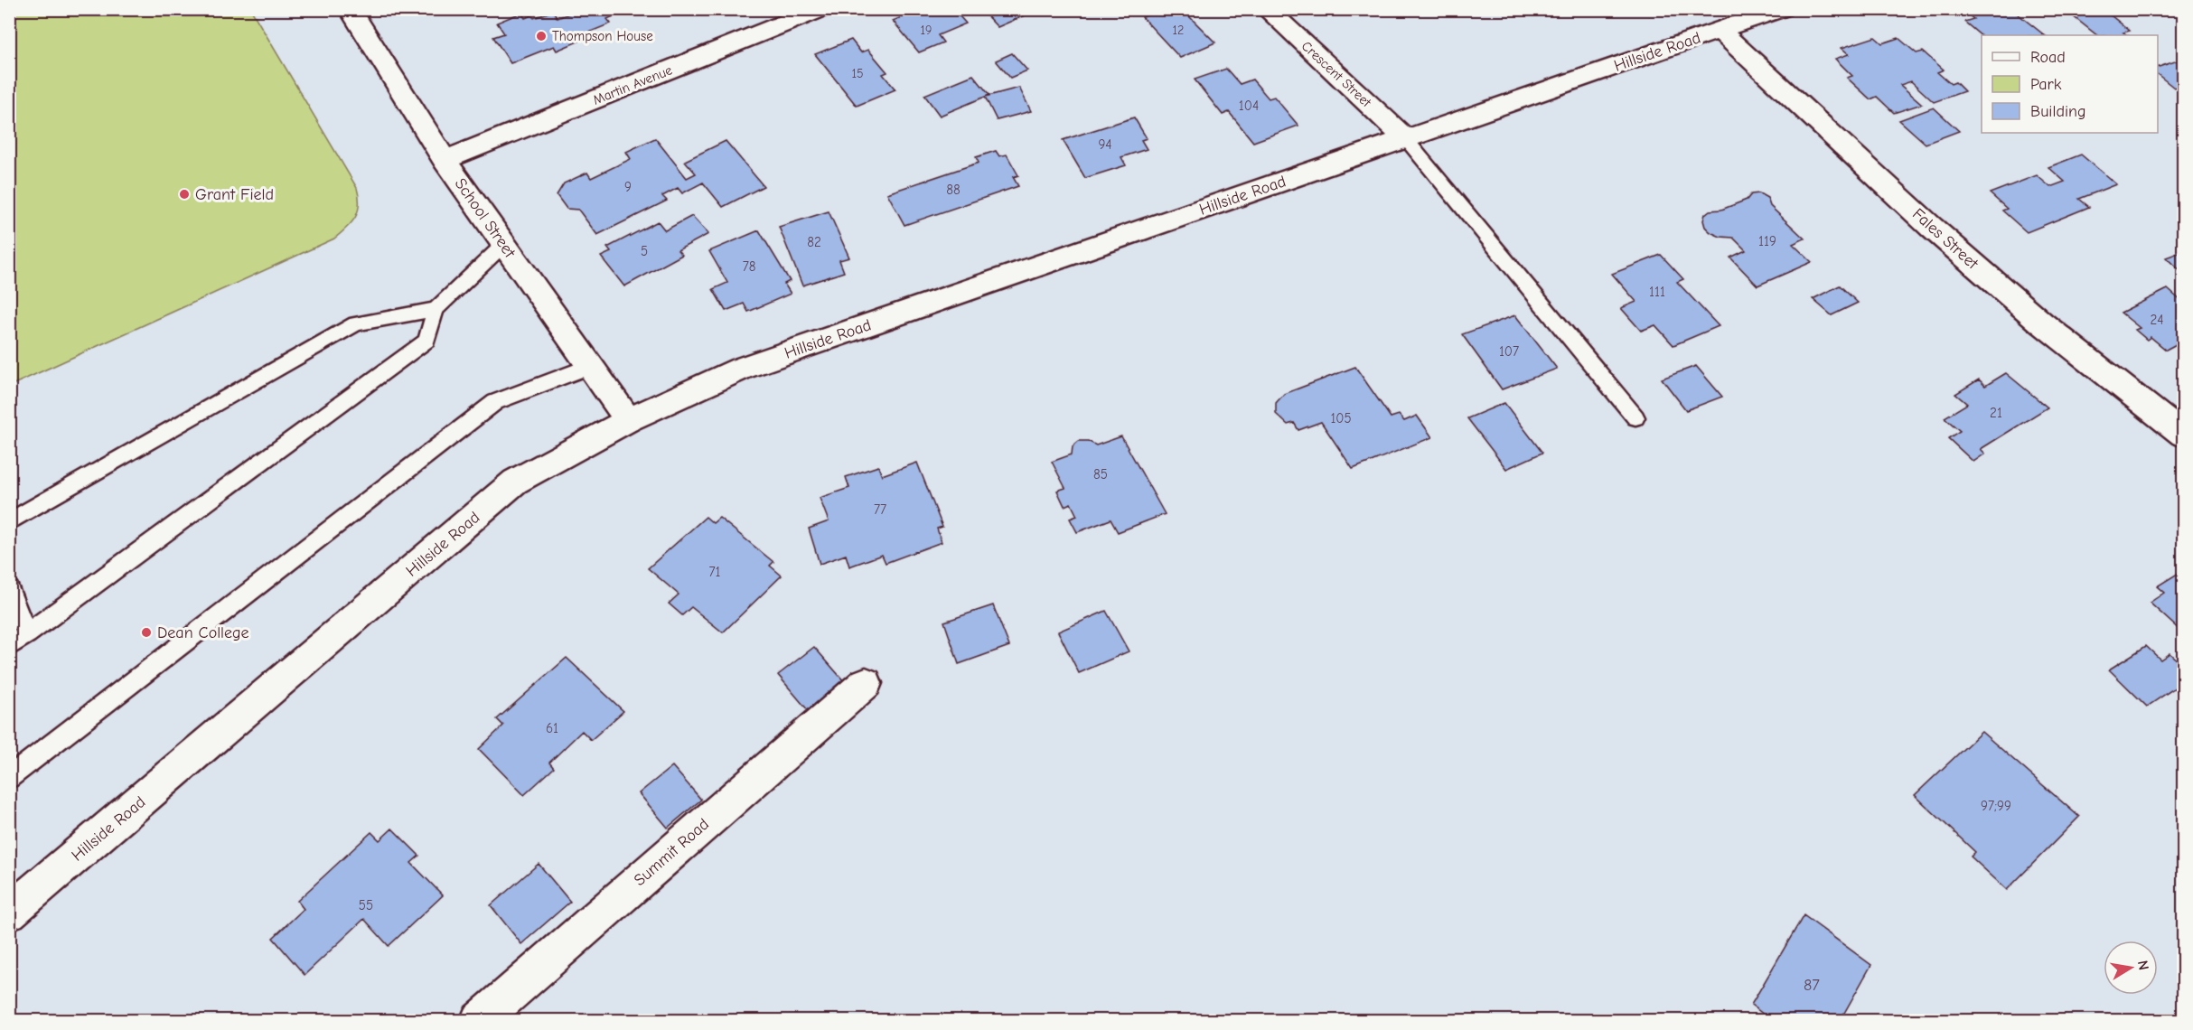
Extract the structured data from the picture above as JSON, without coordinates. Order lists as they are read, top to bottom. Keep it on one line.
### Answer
{"streets":{"street":["Hillside Road","Crescent Street","Martin Avenue","School Street","Fales Street","Summit Road"]},"crossings":[["Hillside Road","Crescent Street"],["Hillside Road","School Street"],["Hillside Road","Fales Street"],["Martin Avenue","School Street"]],"places":["Thompson House","Grant Field","Dean College"],"house_numbers":["19","12","15","104","94","9","88","119","82","5","78","111","24","107","21","105","85","77","71","61","97;99","55","87"],"legend":["Road","Park","Building"],"north":"right"}
